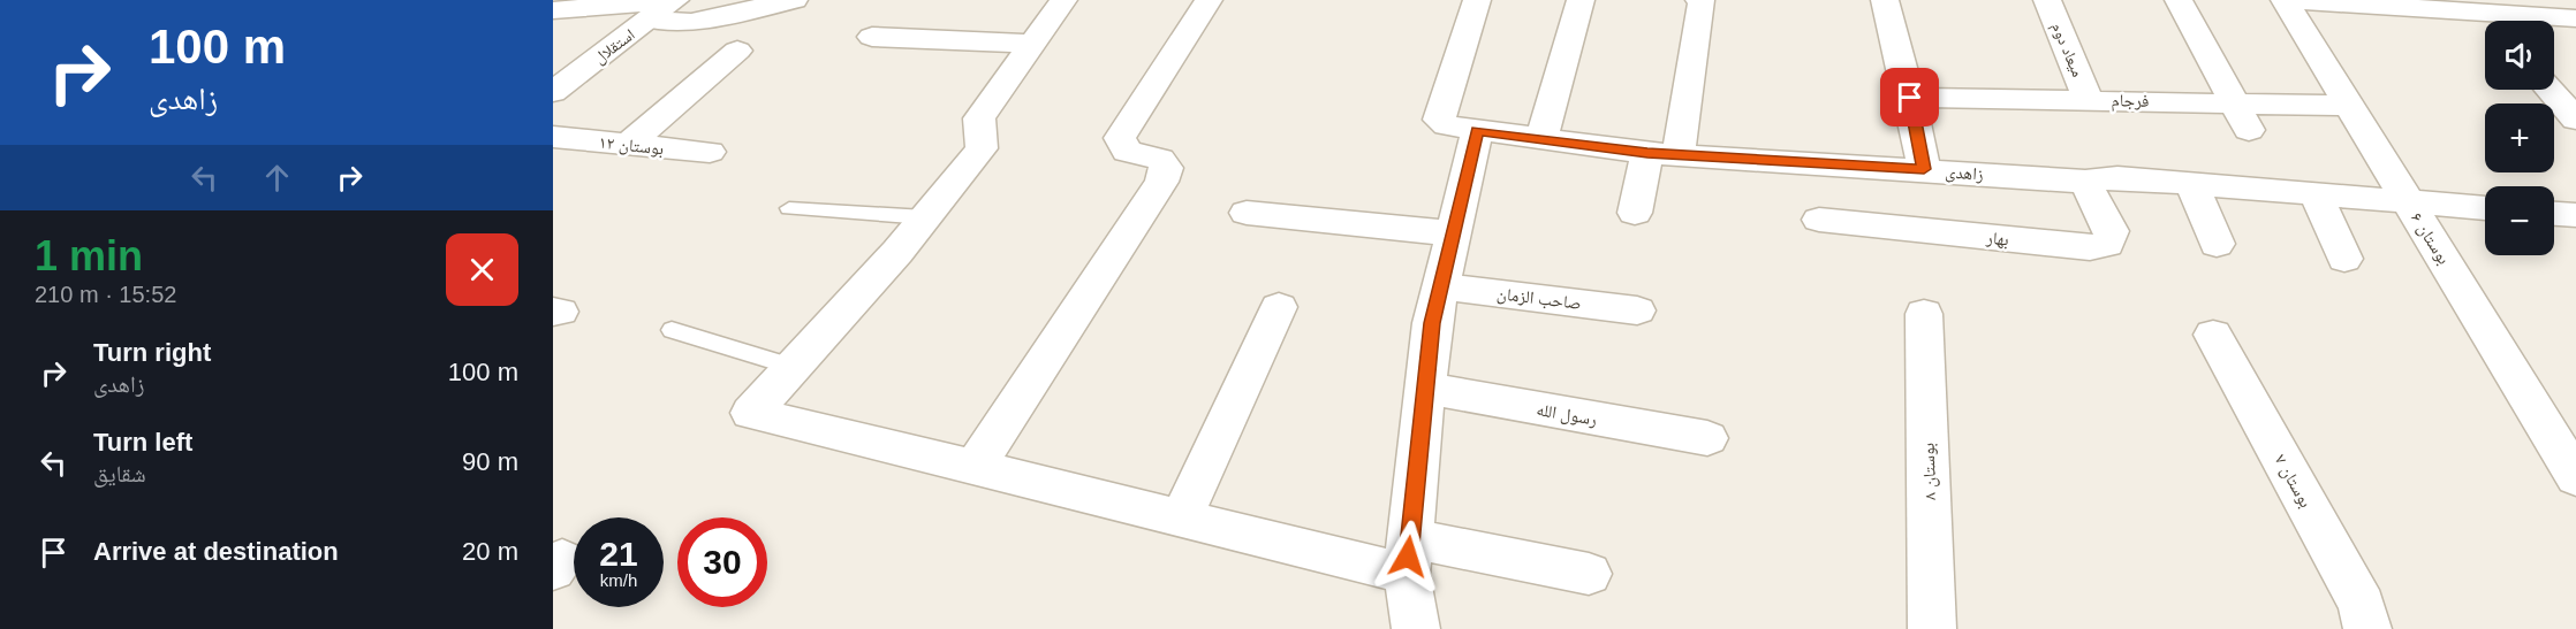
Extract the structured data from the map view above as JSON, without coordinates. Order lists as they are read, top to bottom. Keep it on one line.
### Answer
{"streets":{"street":["استقلال","میعاد دوم","فرجام","بوستان ۱۲","زاهدی","بهار","بوستان ۶","صاحب الزمان","رسول الله","بوستان ۸","بوستان ۷"]},"crossings":[["میعاد دوم","فرجام"],["فرجام","بوستان ۶"],["زاهدی","بهار"],["زاهدی","بوستان ۶"]],"page":{"turn":["100 m","زاهدی"],"map_buttons":["+","−"],"heading":["1 min","210 m · 15:52"],"list":[{"name":"Turn right","note":"زاهدی","value":"100 m"},{"name":"Turn left","note":"شقایق","value":"90 m"},{"name":"Arrive at destination","value":"20 m"}],"speed":"21 km/h","limit":"30"}}
